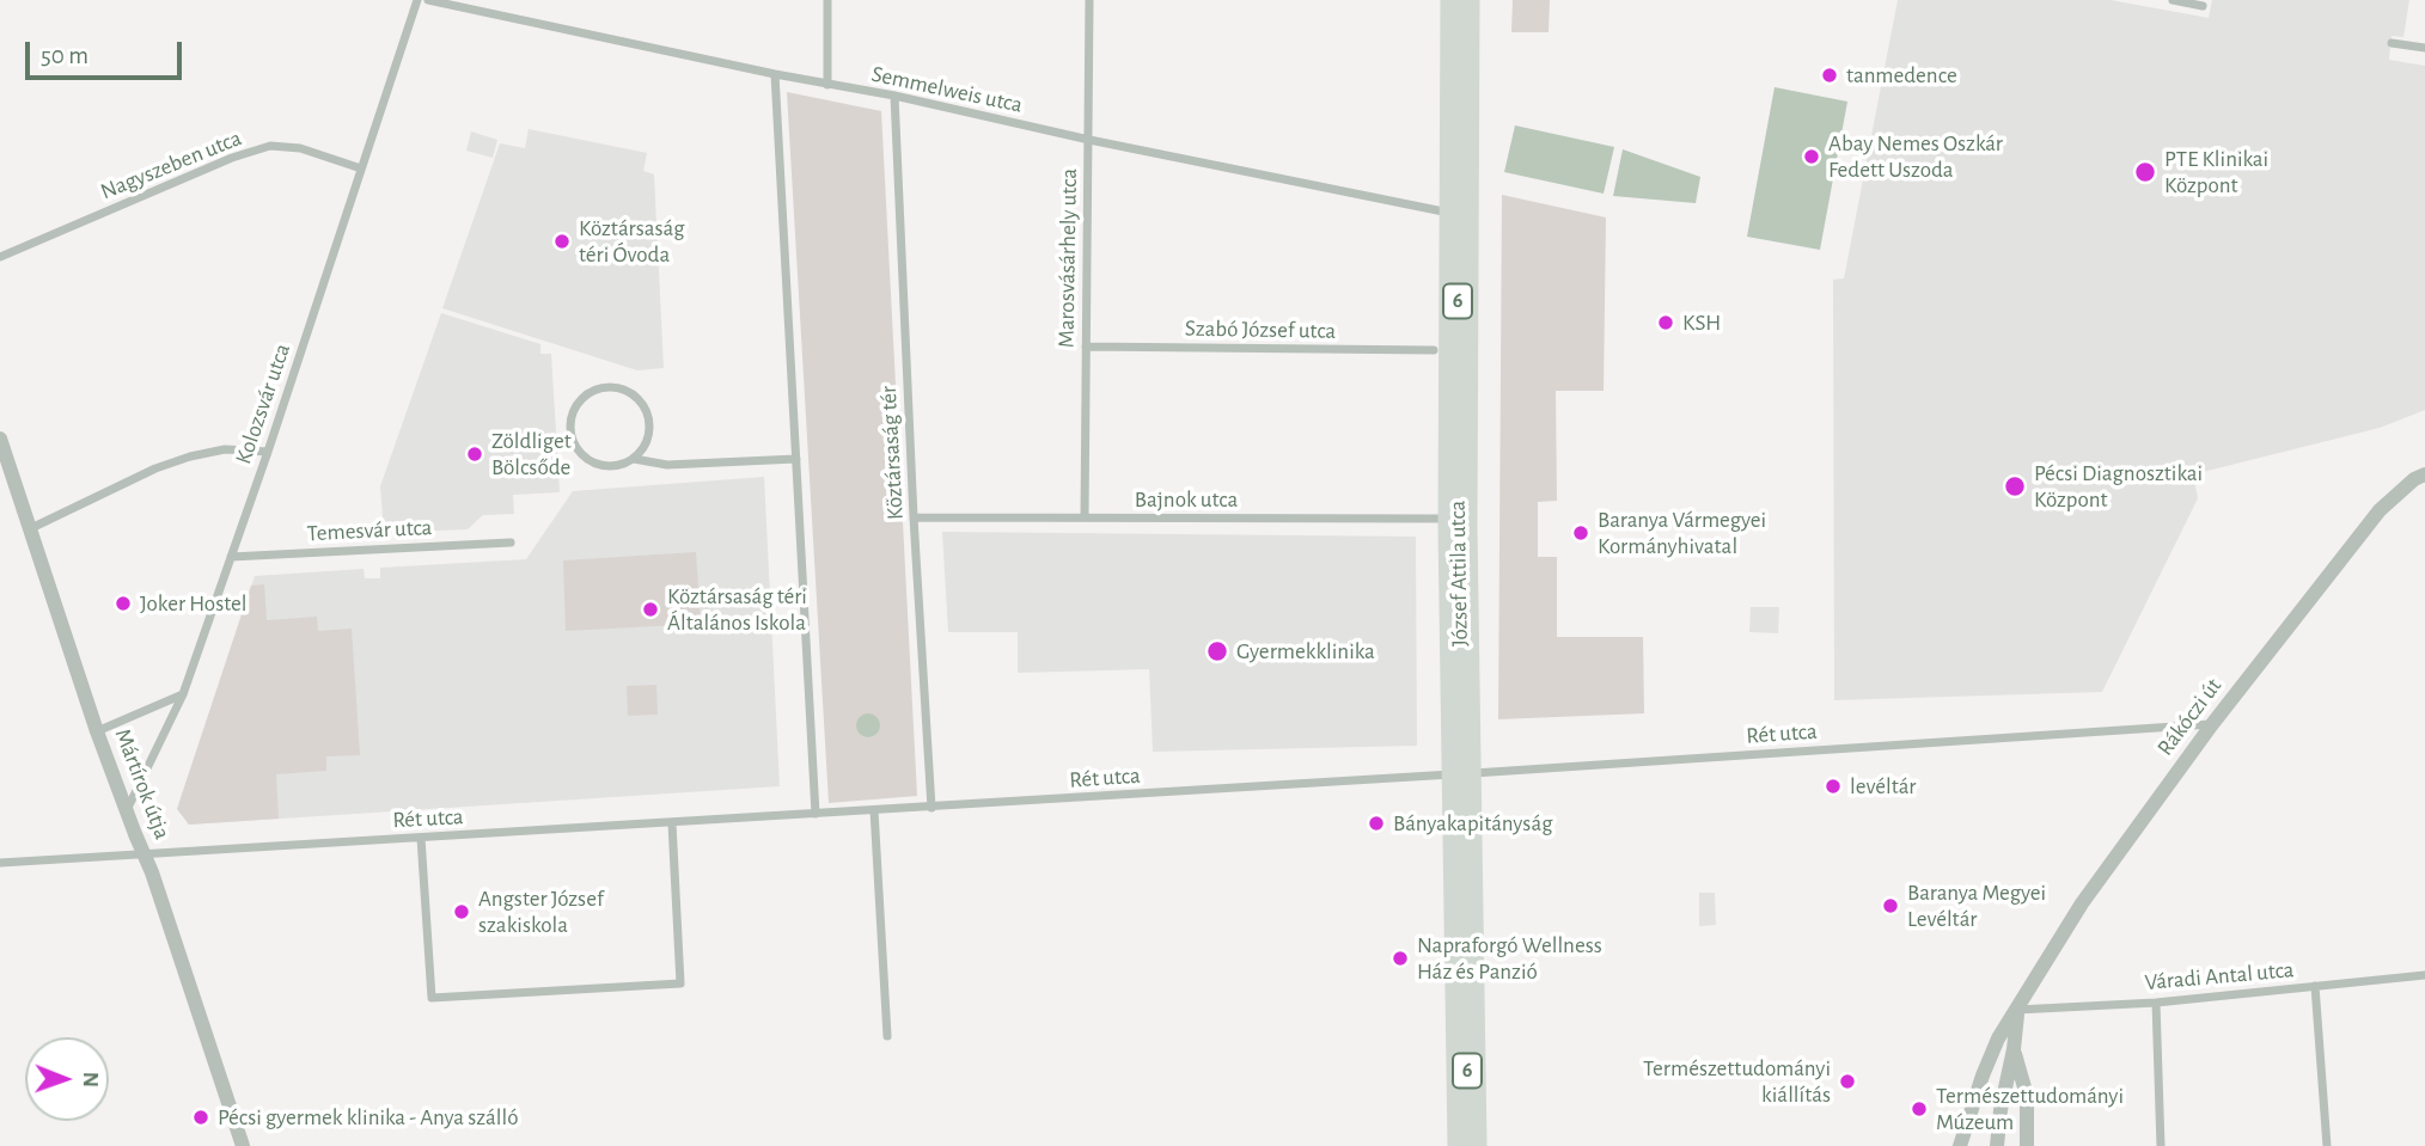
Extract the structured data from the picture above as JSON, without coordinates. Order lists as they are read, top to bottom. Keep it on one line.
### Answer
{"streets":{"main road":["6","József Attila utca"],"street":["Semmelweis utca","Nagyszeben utca","Marosvásárhely utca","Szabó József utca","Kolozsvár utca","Köztársaság tér","Bajnok utca","Temesvár utca","Rákóczi út","Rét utca","Mártírok útja","Váradi Antal utca"]},"crossings":[["Semmelweis utca","Marosvásárhely utca"],["Semmelweis utca","Köztársaság tér"],["Semmelweis utca","József Attila utca"],["Nagyszeben utca","Kolozsvár utca"],["Marosvásárhely utca","Szabó József utca"],["Marosvásárhely utca","Bajnok utca"],["Kolozsvár utca","Temesvár utca"],["Kolozsvár utca","Mártírok útja"],["Köztársaság tér","Bajnok utca"],["Köztársaság tér","Rét utca"],["Bajnok utca","József Attila utca"],["József Attila utca","Rét utca"],["Rákóczi út","Rét utca"],["Rákóczi út","Váradi Antal utca"],["Rét utca","Mártírok útja"]],"places":["tanmedence","Abay Nemes Oszkár Fedett Uszoda","PTE Klinikai Központ","Köztársaság téri Óvoda","KSH","Zöldliget Bölcsőde","Pécsi Diagnosztikai Központ","Baranya Vármegyei Kormányhivatal","Joker Hostel","Köztársaság téri Általános Iskola","Gyermekklinika","levéltár","Bányakapitányság","Baranya Megyei Levéltár","Angster József szakiskola","Napraforgó Wellness Ház és Panzió","Természettudományi kiállítás","Természettudományi Múzeum","Pécsi gyermek klinika - Anya szálló"],"scale_bar":"50 m","north":"right"}
